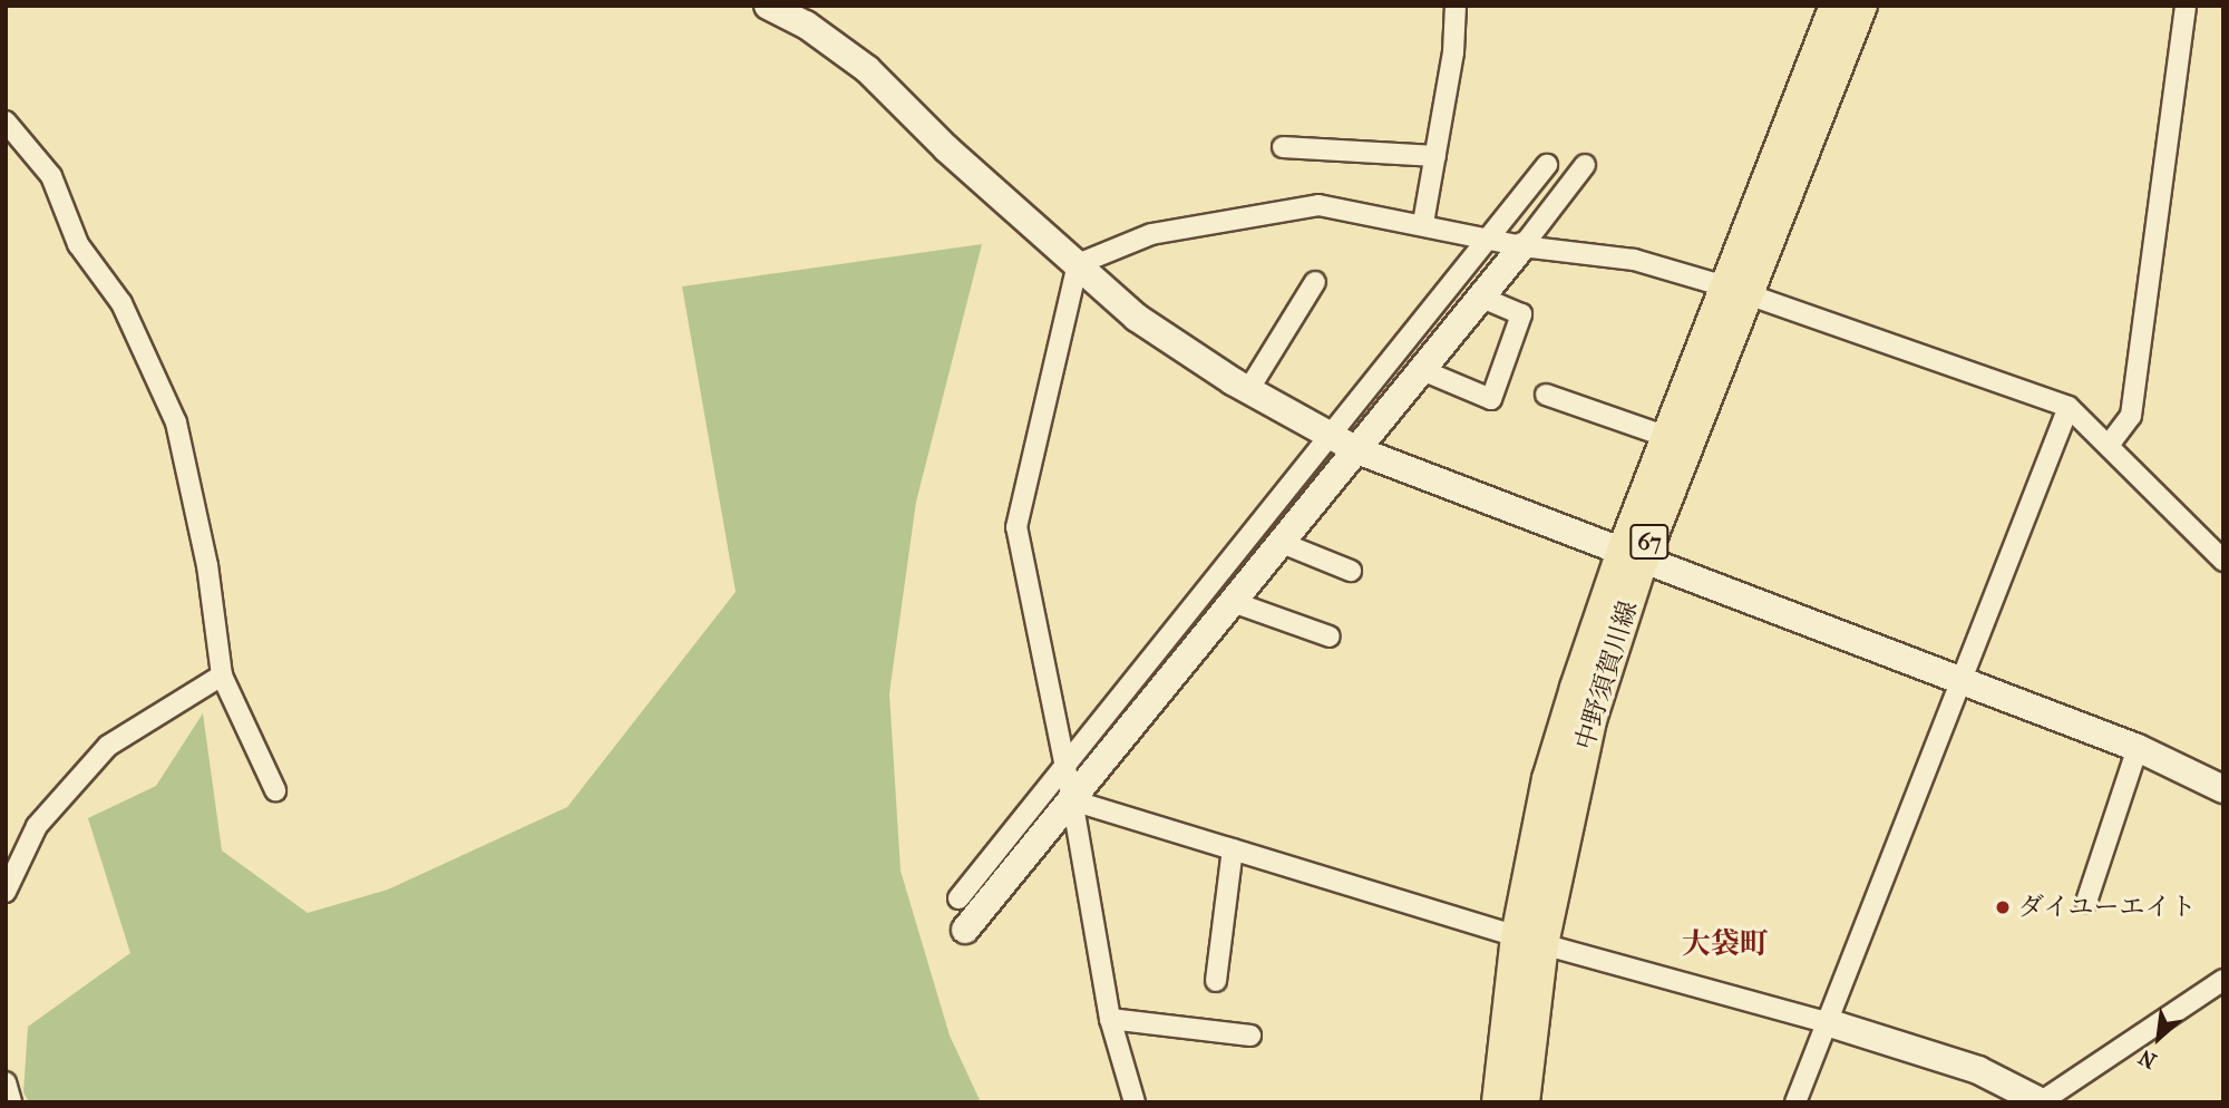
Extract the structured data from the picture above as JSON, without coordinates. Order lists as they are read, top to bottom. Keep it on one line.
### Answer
{"streets":{"main road":["67","中野須賀川線"]},"districts":["大袋町"],"places":["ダイユーエイト"],"north":"bottom left"}
